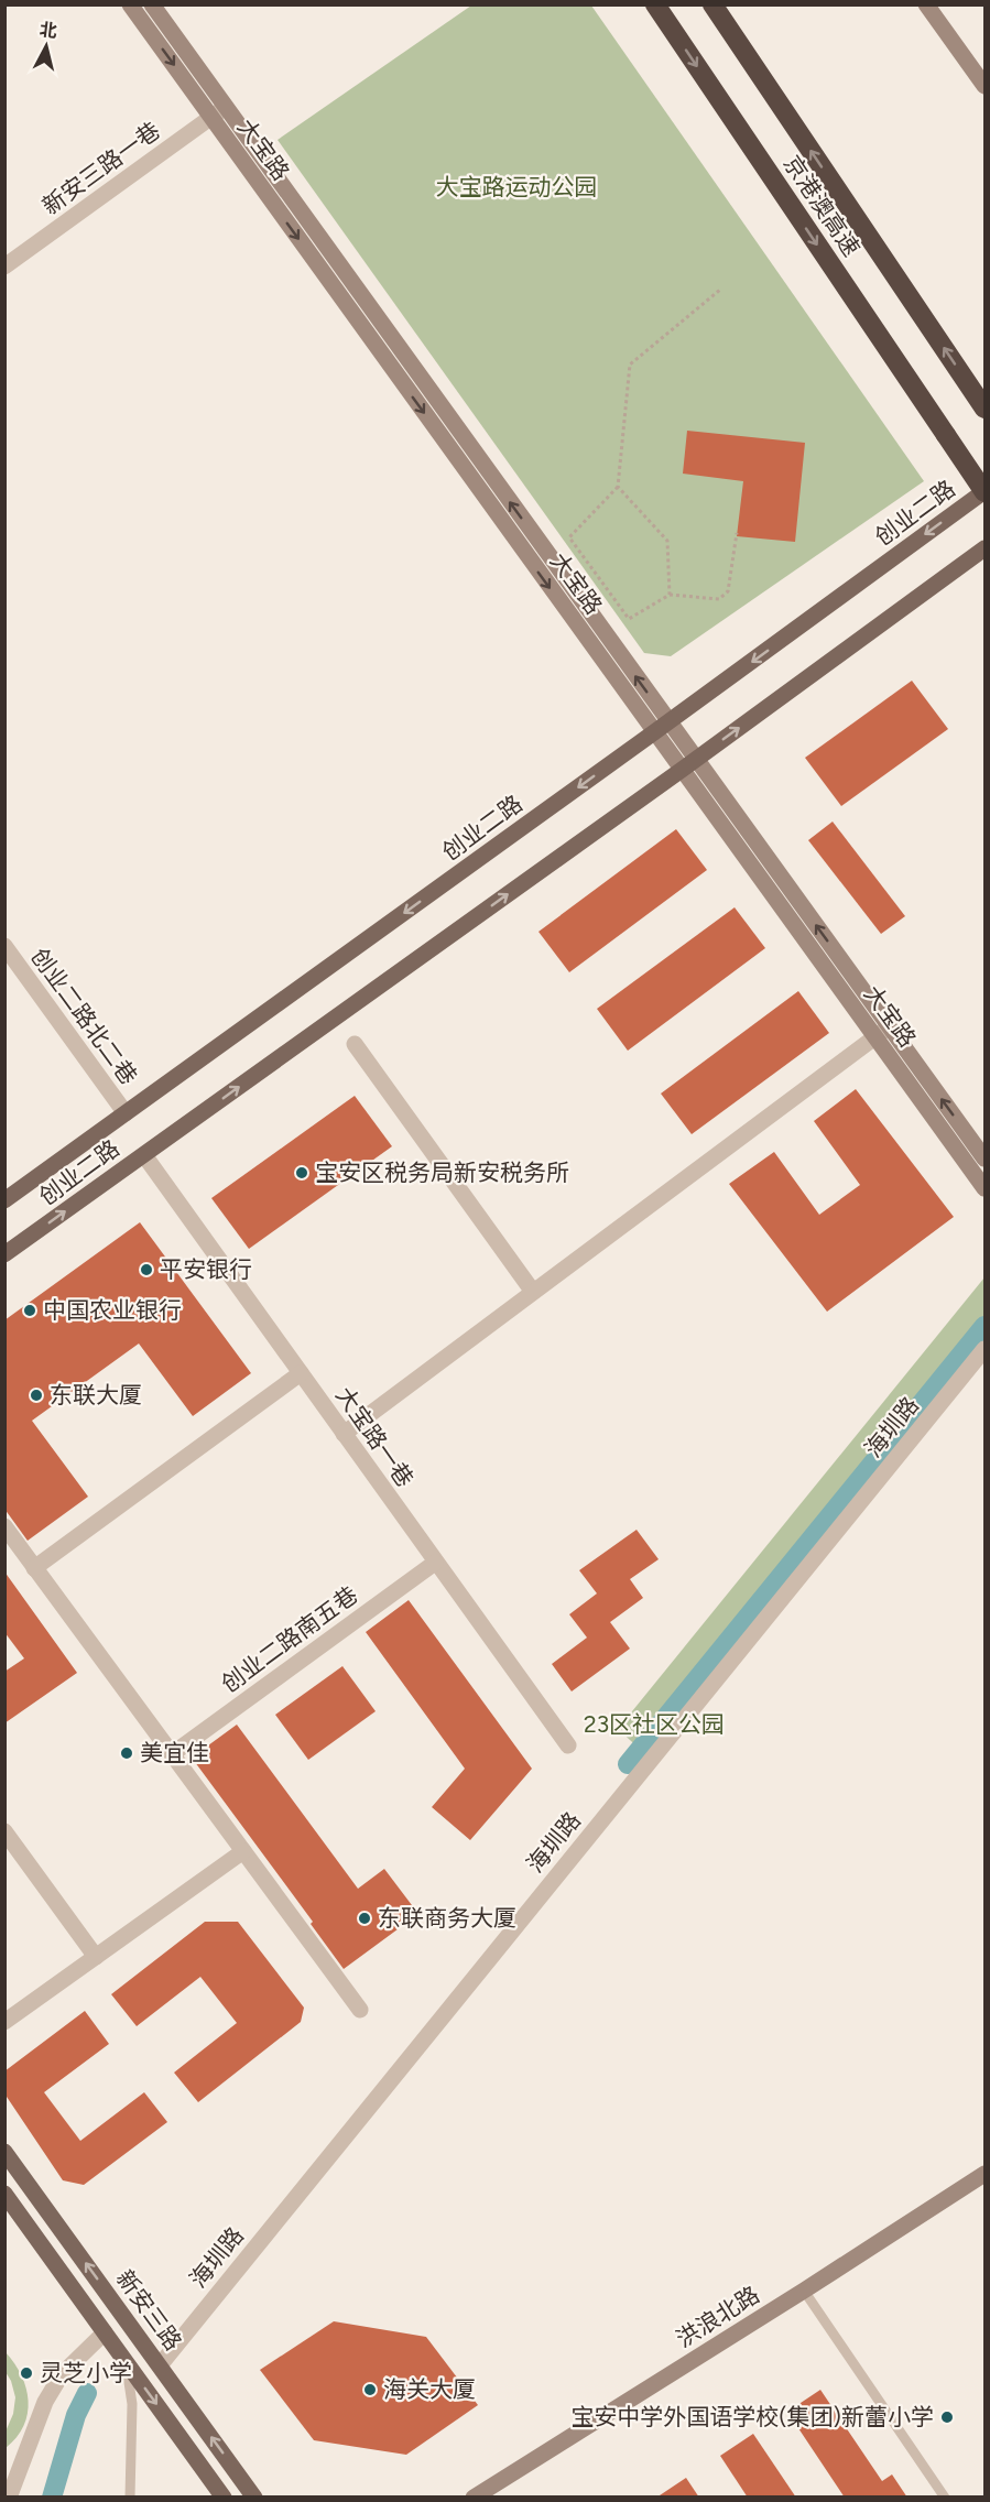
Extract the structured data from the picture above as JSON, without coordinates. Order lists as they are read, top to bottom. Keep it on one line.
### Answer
{"streets":{"highway":["京港澳高速"],"main road":["大宝路","创业二路","新安三路","洪浪北路"],"street":["新安三路一巷","创业二路北二巷","海圳路","大宝路一巷","创业二路南五巷"]},"crossings":[["大宝路","新安三路一巷"],["大宝路","创业二路"],["京港澳高速","创业二路"],["创业二路","创业二路北二巷"],["创业二路","大宝路一巷"],["海圳路","新安三路"],["大宝路一巷","创业二路南五巷"]],"parks":["大宝路运动公园","23区社区公园"],"places":["宝安区税务局新安税务所","平安银行","中国农业银行","东联大厦","美宜佳","东联商务大厦","灵芝小学","海关大厦","宝安中学外国语学校(集团)新蕾小学"],"north":"top"}
